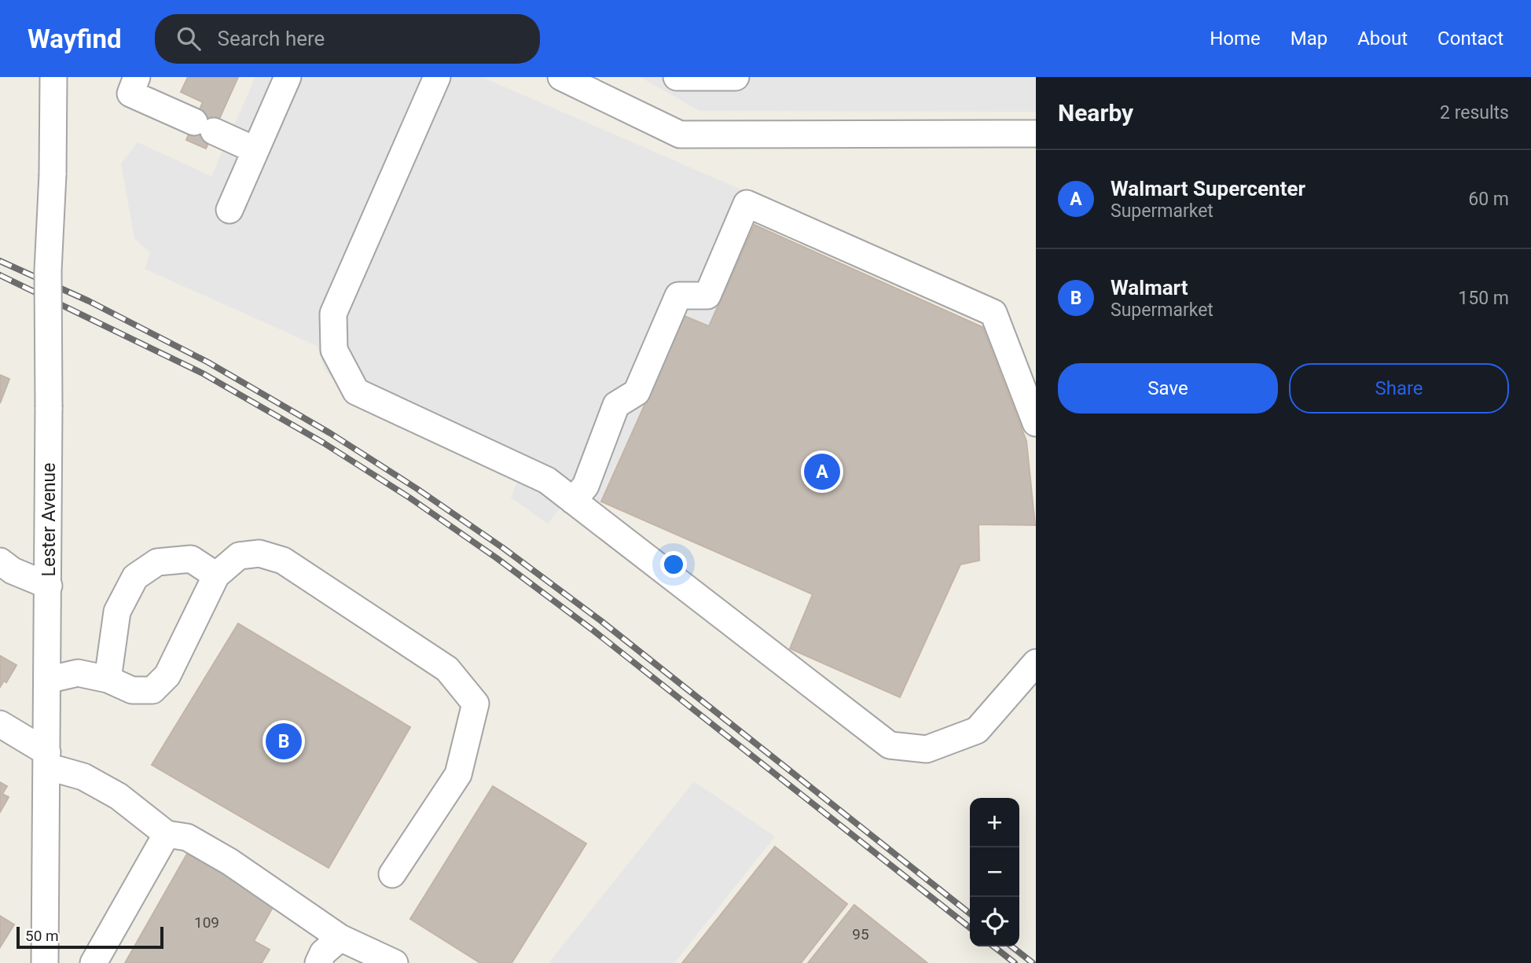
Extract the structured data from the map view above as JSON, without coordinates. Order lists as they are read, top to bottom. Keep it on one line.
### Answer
{"streets":{"street":["Lester Avenue"]},"house_numbers":["109","95"],"scale_bar":"50 m","page":{"header":"Wayfind","search":"Search here","nav":["Home","Map","About","Contact"],"heading":["Nearby","2 results"],"list":[{"mark":"A","name":"Walmart Supercenter","note":"Supermarket","value":"60 m"},{"mark":"B","name":"Walmart","note":"Supermarket","value":"150 m"}],"buttons":["Save","Share"],"pins":["A","B"],"map_buttons":["+","−"],"scale":"50 m"}}
